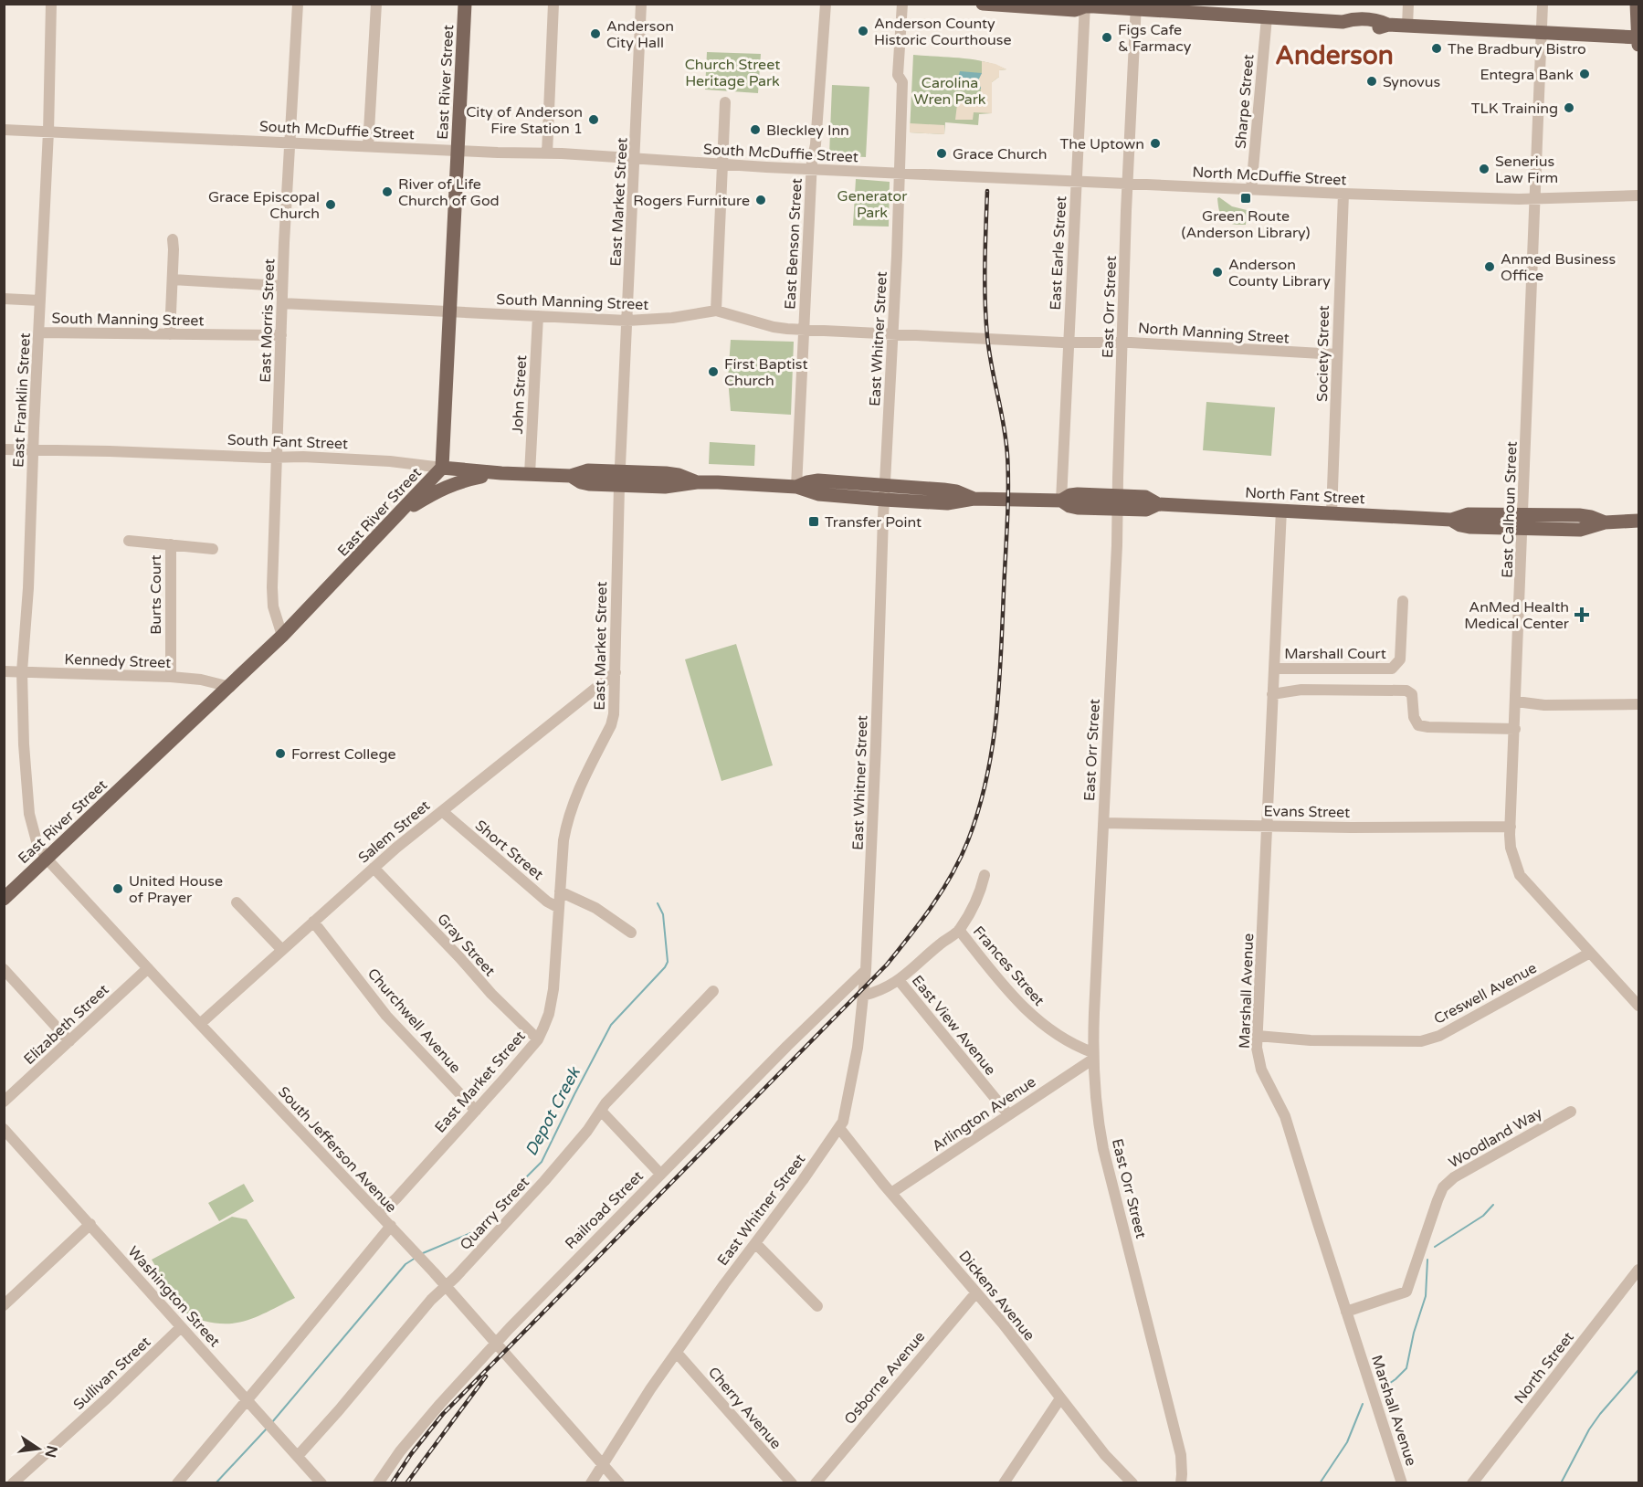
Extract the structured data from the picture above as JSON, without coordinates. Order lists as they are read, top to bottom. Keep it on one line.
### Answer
{"streets":{"main road":["East River Street","South Fant Street","North Fant Street"],"street":["Sharpe Street","South McDuffie Street","North McDuffie Street","East Market Street","East Benson Street","East Earle Street","South Manning Street","East Orr Street","East Morris Street","North Manning Street","East Whitner Street","Society Street","John Street","East Franklin Street","East Calhoun Street","Burts Court","Marshall Court","Kennedy Street","Evans Street","Salem Street","Short Street","Gray Street","Frances Street","Marshall Avenue","Creswell Avenue","Churchwell Avenue","Elizabeth Street","East View Avenue","Arlington Avenue","Woodland Way","South Jefferson Avenue","Railroad Street","Quarry Street","Dickens Avenue","Washington Street","North Street","Sullivan Street","Osborne Avenue","Cherry Avenue"]},"crossings":[["East River Street","South McDuffie Street"],["East River Street","South Manning Street"],["East River Street","East Morris Street"],["East River Street","East Franklin Street"],["East River Street","South Fant Street"],["East River Street","Kennedy Street"],["East River Street","South Jefferson Avenue"],["Sharpe Street","North McDuffie Street"],["South McDuffie Street","North McDuffie Street"],["South McDuffie Street","East Market Street"],["South McDuffie Street","East Benson Street"],["South McDuffie Street","East Morris Street"],["South McDuffie Street","East Whitner Street"],["South McDuffie Street","East Franklin Street"],["North McDuffie Street","East Earle Street"],["North McDuffie Street","East Orr Street"],["North McDuffie Street","East Whitner Street"],["North McDuffie Street","Society Street"],["North McDuffie Street","East Calhoun Street"],["East Market Street","South Manning Street"],["East Market Street","South Fant Street"],["East Market Street","Salem Street"],["East Market Street","Short Street"],["East Market Street","Gray Street"],["East Market Street","Churchwell Avenue"],["East Market Street","South Jefferson Avenue"],["East Benson Street","South Manning Street"],["East Benson Street","South Fant Street"],["East Earle Street","North Manning Street"],["East Earle Street","North Fant Street"],["South Manning Street","East Morris Street"],["South Manning Street","North Manning Street"],["South Manning Street","East Whitner Street"],["South Manning Street","John Street"],["South Manning Street","East Franklin Street"],["East Orr Street","North Manning Street"],["East Orr Street","North Fant Street"],["East Orr Street","Evans Street"],["East Orr Street","Frances Street"],["East Orr Street","Arlington Avenue"],["East Morris Street","South Fant Street"],["North Manning Street","East Whitner Street"],["North Manning Street","Society Street"],["East Whitner Street","South Fant Street"],["East Whitner Street","North Fant Street"],["East Whitner Street","Frances Street"],["East Whitner Street","South Jefferson Avenue"],["East Whitner Street","Railroad Street"],["East Whitner Street","Dickens Avenue"],["East Whitner Street","Cherry Avenue"],["Society Street","North Fant Street"],["John Street","South Fant Street"],["East Franklin Street","South Fant Street"],["East Franklin Street","Kennedy Street"],["East Franklin Street","South Jefferson Avenue"],["South Fant Street","North Fant Street"],["North Fant Street","East Calhoun Street"],["North Fant Street","Marshall Avenue"],["East Calhoun Street","Evans Street"],["East Calhoun Street","Creswell Avenue"],["Burts Court","Kennedy Street"],["Marshall Court","Marshall Avenue"],["Evans Street","Marshall Avenue"],["Salem Street","Short Street"],["Salem Street","Gray Street"],["Salem Street","Churchwell Avenue"],["Salem Street","South Jefferson Avenue"],["Frances Street","East View Avenue"],["Frances Street","Arlington Avenue"],["Marshall Avenue","Creswell Avenue"],["Marshall Avenue","Woodland Way"],["Elizabeth Street","South Jefferson Avenue"],["East View Avenue","Arlington Avenue"],["Arlington Avenue","Dickens Avenue"],["South Jefferson Avenue","Railroad Street"],["South Jefferson Avenue","Quarry Street"],["Quarry Street","Washington Street"],["Dickens Avenue","Osborne Avenue"],["Washington Street","Sullivan Street"]],"districts":["Anderson"],"water":["Depot Creek"],"parks":["Church Street Heritage Park","Carolina Wren Park","Generator Park"],"places":{"other":["Anderson County Historic Courthouse","Anderson City Hall","Figs Cafe & Farmacy","The Bradbury Bistro","Entegra Bank","Synovus","TLK Training","City of Anderson Fire Station 1","Bleckley Inn","The Uptown","Grace Church","Senerius Law Firm","River of Life Church of God","Rogers Furniture","Grace Episcopal Church","Anmed Business Office","Anderson County Library","First Baptist Church","Forrest College","United House of Prayer"],"transit":["Green Route (Anderson Library)","Transfer Point"],"health":["AnMed Health Medical Center"]},"north":"right"}
